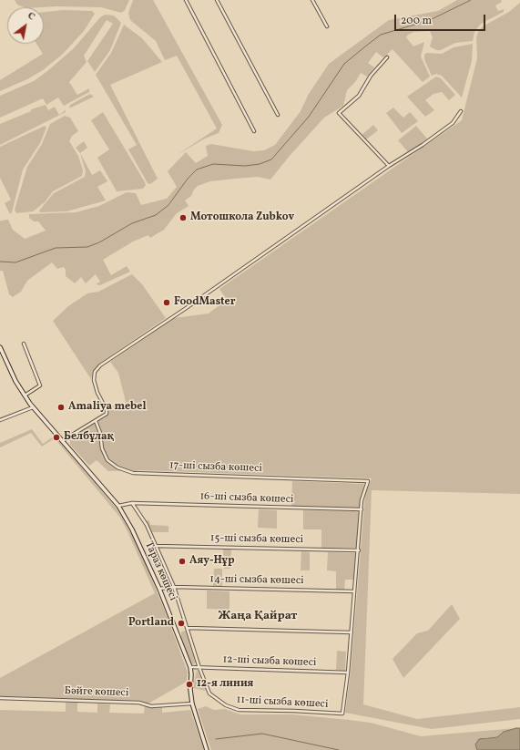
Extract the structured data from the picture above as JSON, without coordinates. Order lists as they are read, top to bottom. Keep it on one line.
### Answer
{"streets":{"street":["17-ші сызба көшесі","16-ші сызба көшесі","15-ші сызба көшесі","Тараз көшесі","14-ші сызба көшесі","12-ші сызба көшесі","Бәйге көшесі","11-ші сызба көшесі"]},"crossings":[["17-ші сызба көшесі","16-ші сызба көшесі"],["16-ші сызба көшесі","Тараз көшесі"],["16-ші сызба көшесі","11-ші сызба көшесі"],["15-ші сызба көшесі","11-ші сызба көшесі"],["Тараз көшесі","14-ші сызба көшесі"],["Тараз көшесі","12-ші сызба көшесі"],["Тараз көшесі","Бәйге көшесі"],["14-ші сызба көшесі","11-ші сызба көшесі"],["12-ші сызба көшесі","11-ші сызба көшесі"]],"districts":["Жаңа Қайрат"],"places":["Мотошкола Zubkov","FoodMaster","Amaliya mebel","Белбұлақ","Аяу-Нұр","Portland","12-я линия"],"scale_bar":"200 m","north":"top right"}
